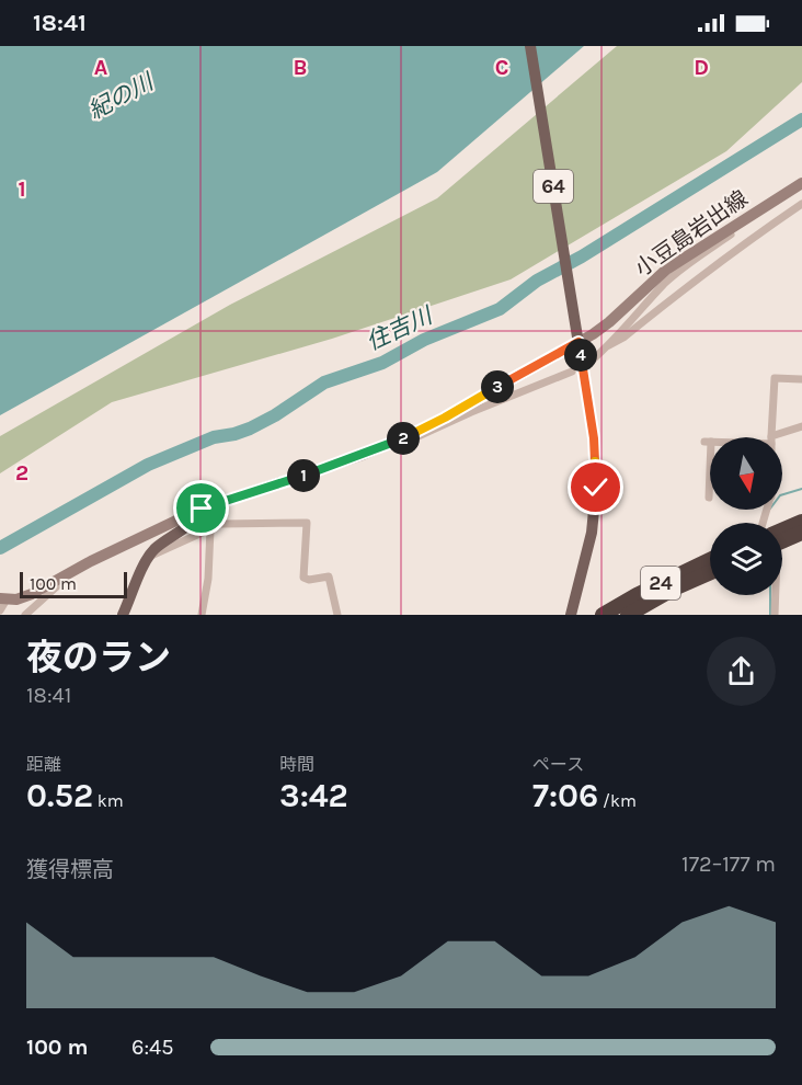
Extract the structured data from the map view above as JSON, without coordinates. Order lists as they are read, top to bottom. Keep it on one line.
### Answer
{"streets":{"highway":["24"],"main road":["64","小豆島岩出線"]},"crossings":[["64","小豆島岩出線"]],"water":["紀の川","住吉川"],"scale_bar":"100 m","north":"bottom","page":{"status":"18:41","pins":["4","3","2","1"],"scale":"100 m","heading":["夜のラン","18:41"],"stats":[["距離","0.52 km"],["時間","3:42"],["ペース","7:06 /km"]],"chart":["獲得標高","172–177 m"],"list":[{"name":"100 m","note":"6:45"}]},"grid":{"columns":["A","B","C","D"],"rows":["1","2"]}}
